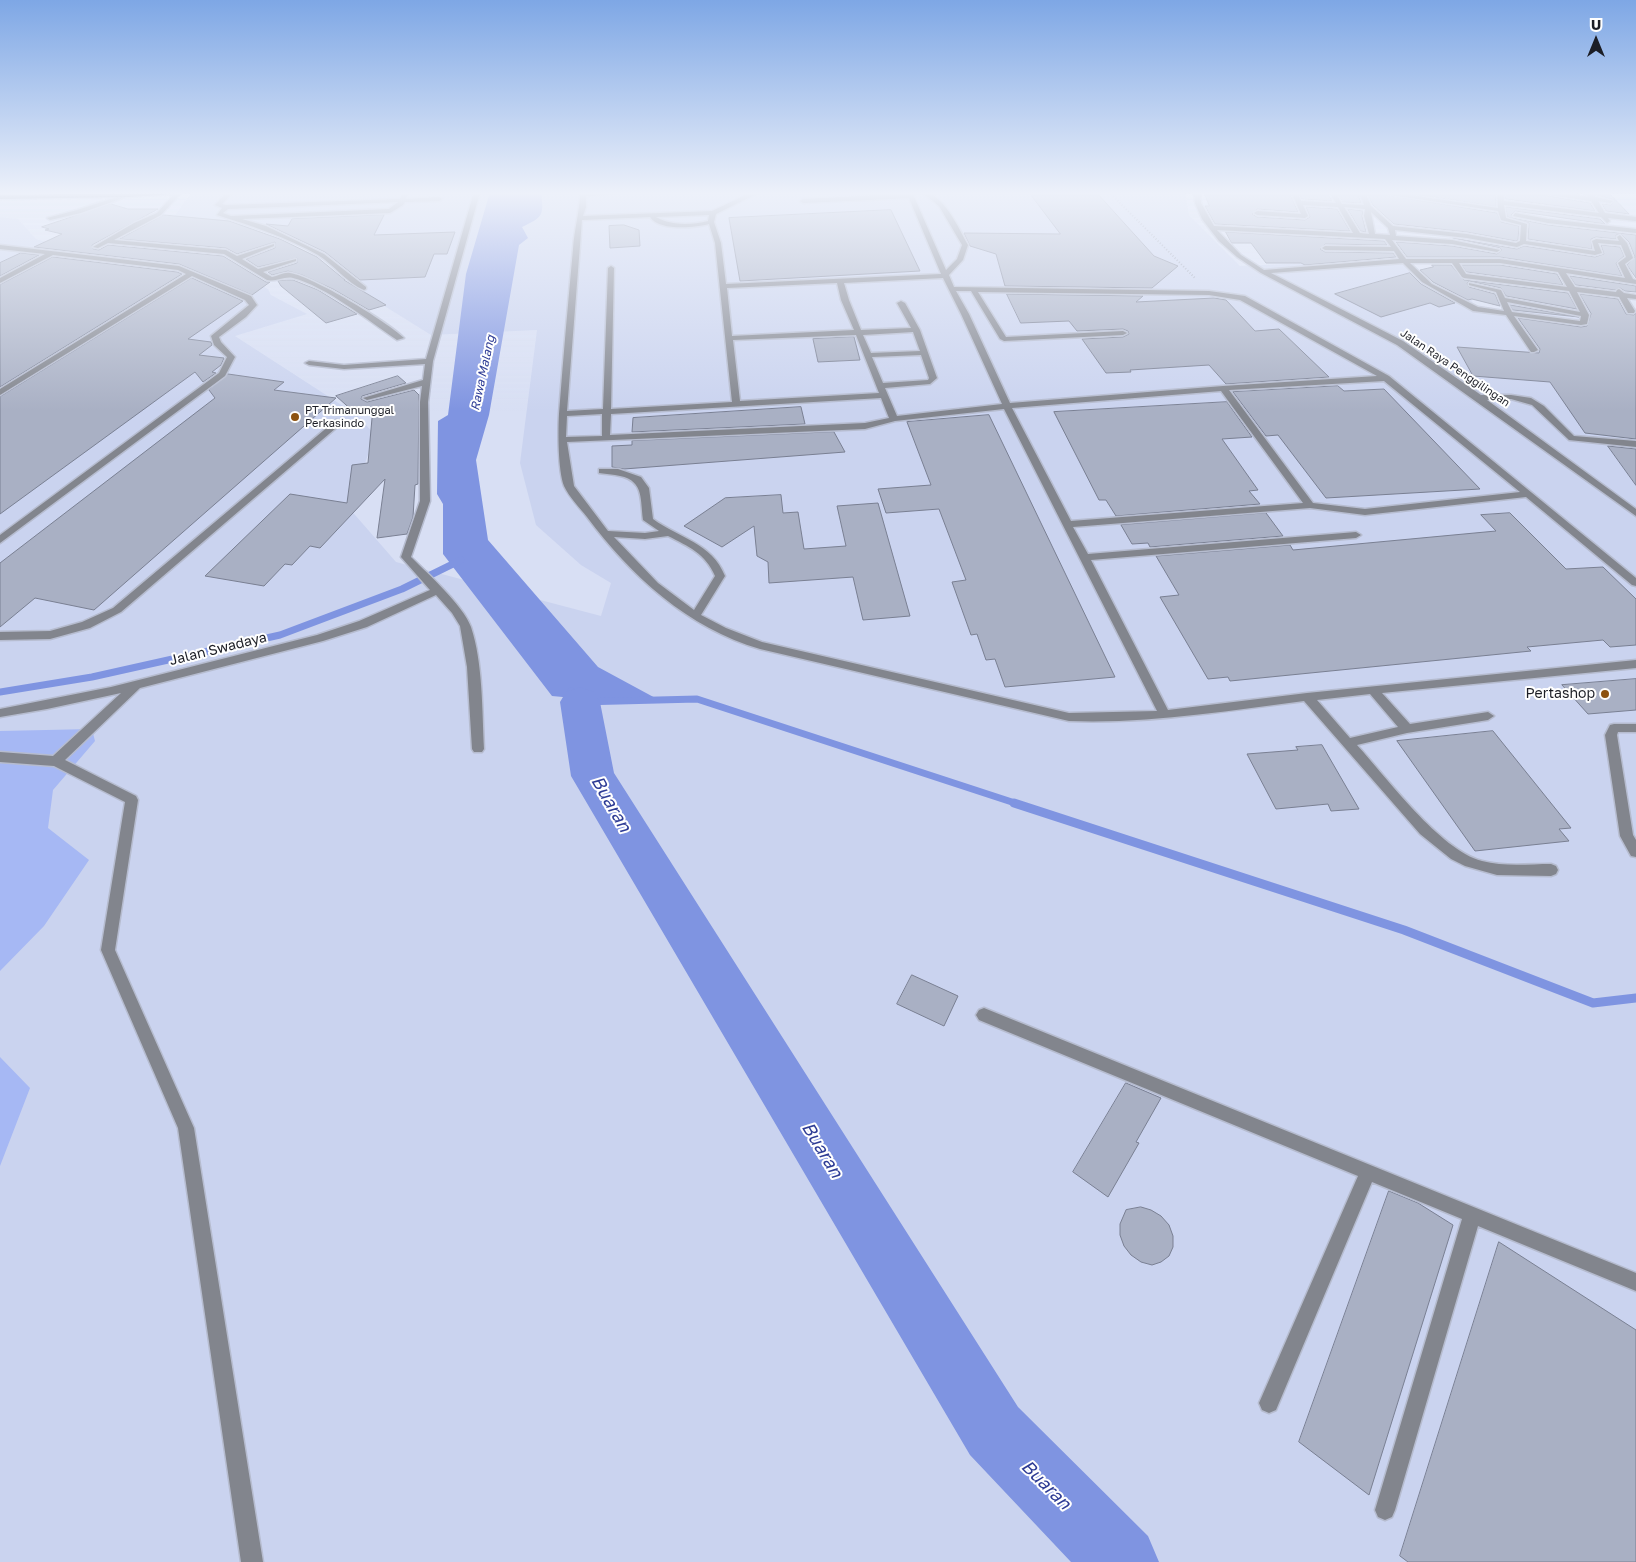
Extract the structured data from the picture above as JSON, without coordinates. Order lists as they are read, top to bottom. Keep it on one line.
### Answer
{"streets":{"street":["Jalan Raya Penggilingan","Jalan Swadaya"]},"water":["Rawa Malang","Buaran"],"places":["PT Trimanunggal Perkasindo","Pertashop"],"north":"top"}
